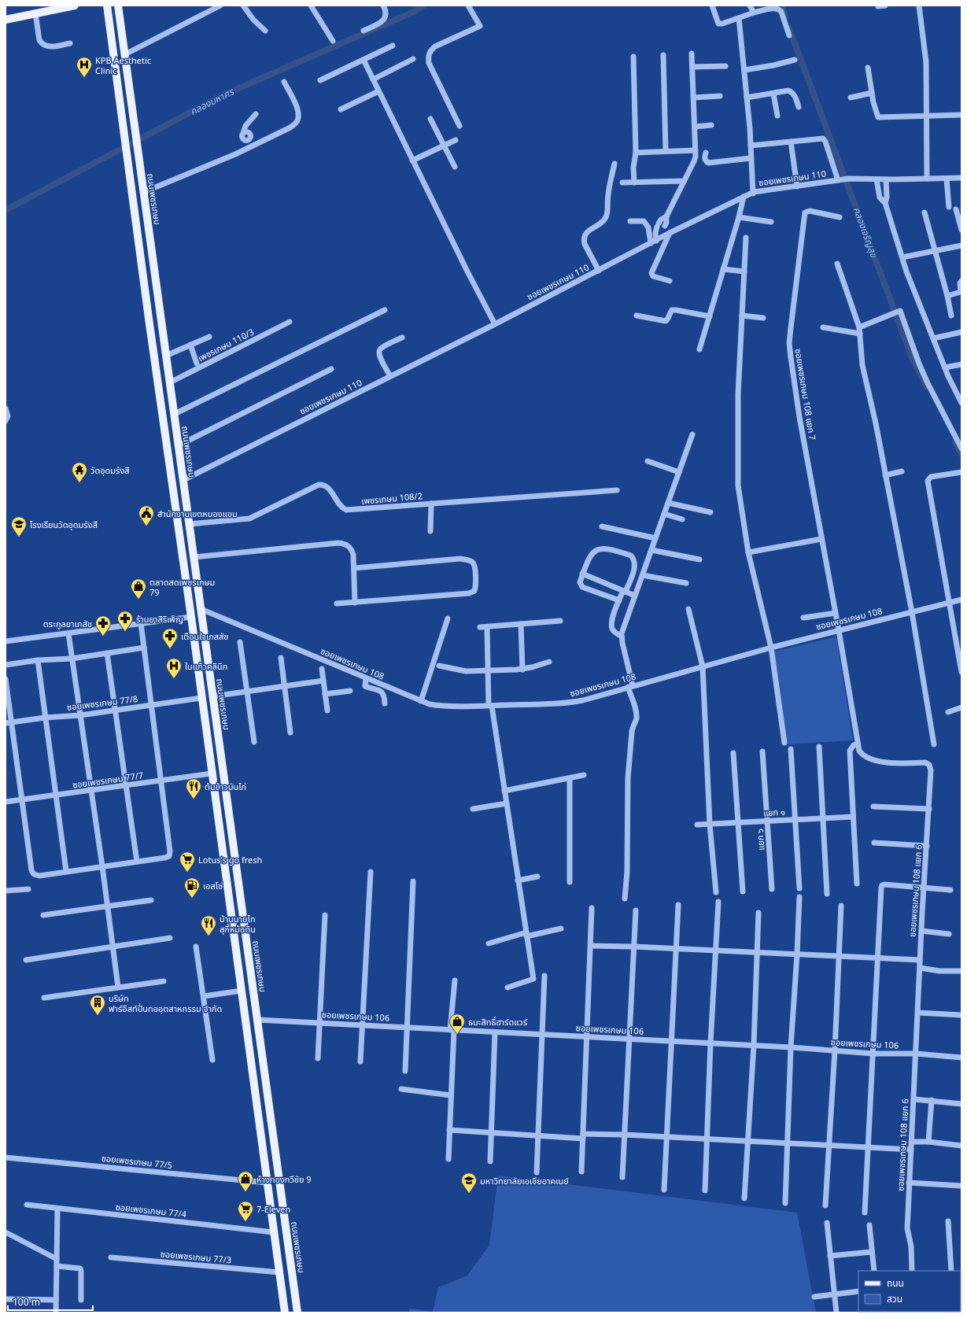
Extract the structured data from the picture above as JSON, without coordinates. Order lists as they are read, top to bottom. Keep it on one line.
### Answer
{"streets":{"main road":["ถนนเพชรเกษม"],"street":["ซอยเพชรเกษม 110","เพชรเกษม 110/3","ซอยเพชรเกษม 108 แยก 7","เพชรเกษม 108/2","ซอยเพชรเกษม 108","ซอยเพชรเกษม 77/8","ซอยเพชรเกษม 77/7","แยก ๑","แยก ๖","ซอยเพชรเกษม 108 แยก 6","ซอยเพชรเกษม 106","ซอยเพชรเกษม 77/5","ซอยเพชรเกษม 77/4","ซอยเพชรเกษม 77/3"]},"crossings":[["ซอยเพชรเกษม 110","ถนนเพชรเกษม"],["ถนนเพชรเกษม","เพชรเกษม 110/3"],["ถนนเพชรเกษม","เพชรเกษม 108/2"],["ถนนเพชรเกษม","ซอยเพชรเกษม 108"],["ถนนเพชรเกษม","ซอยเพชรเกษม 106"],["ซอยเพชรเกษม 108 แยก 7","ซอยเพชรเกษม 108 แยก 6"],["ซอยเพชรเกษม 108","ซอยเพชรเกษม 108 แยก 6"],["แยก ๑","แยก ๖"],["ซอยเพชรเกษม 108 แยก 6","ซอยเพชรเกษม 106"]],"water":["คลองมหาศร","คลองเจริญสุข"],"places":{"hospital":["KPB Aesthetic Clinic","ใบแก้วคลินิก"],"temple":["วัดอุดมรังสี"],"public building":["สำนักงานเขตหนองแขม"],"school or university":["โรงเรียนวัดอุดมรังสี","มหาวิทยาลัยเอเชียอาคเนย์"],"shop":["ตลาดสดเพชรเกษม 79","ธนะสิทธิ์ฮาร์ดแวร์","ห้างทองทวีชัย 9"],"pharmacy":["ร้านยาสิริเพ็ญ","ตระกูลยาเภสัช","เตือนใจเภสสัช"],"restaurant":["ต้นข้าวมันไก่","บ้านนายไท สุกี้หม้อดิน"],"supermarket":["Lotus's go fresh","7-Eleven"],"fuel station":["เอสโซ่"],"building":["บริษัท ฟาร์อีสท์ปั่นทออุตสาหกรรม จำกัด"]},"legend":["ถนน","สวน"],"scale_bar":"100 m"}
